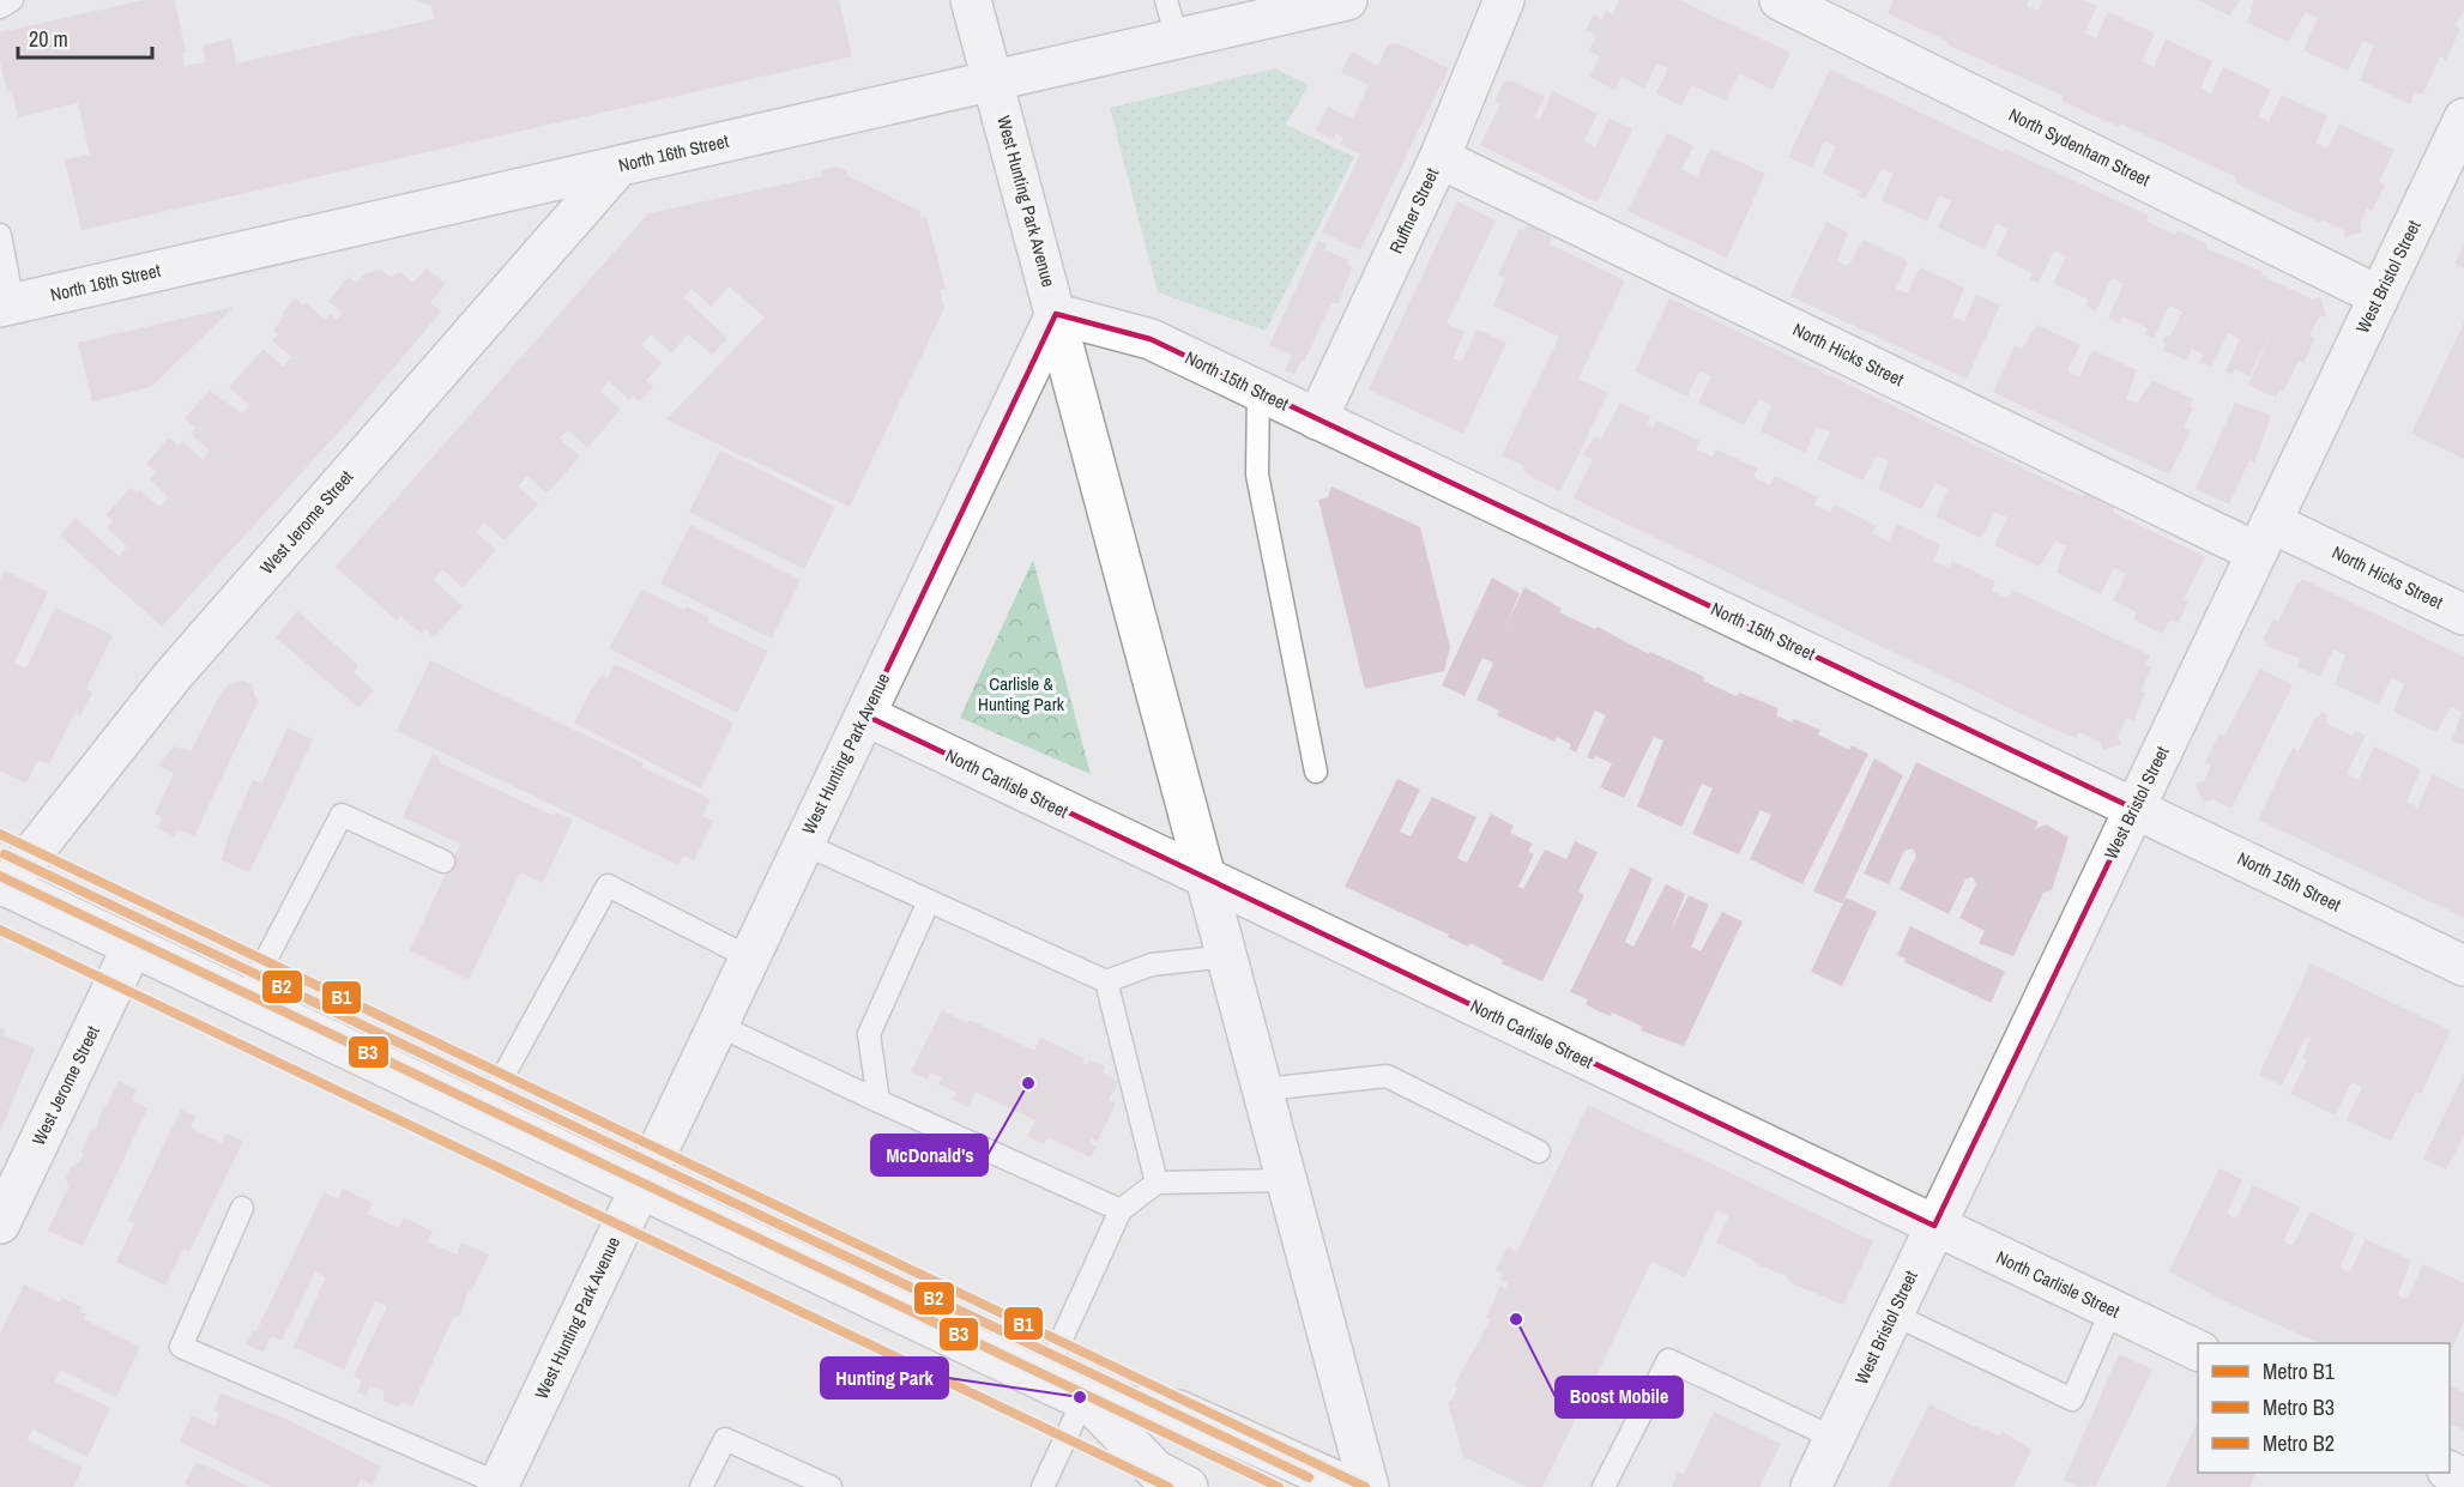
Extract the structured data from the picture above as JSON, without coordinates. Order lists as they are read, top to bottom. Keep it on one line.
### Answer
{"streets":{"street":["North Sydenham Street","North 16th Street","West Hunting Park Avenue","Ruffner Street","West Bristol Street","North Hicks Street","North 15th Street","West Jerome Street","North Carlisle Street"]},"crossings":[["North Sydenham Street","West Bristol Street"],["North 16th Street","West Hunting Park Avenue"],["North 16th Street","West Jerome Street"],["West Hunting Park Avenue","North 15th Street"],["West Hunting Park Avenue","North Carlisle Street"],["Ruffner Street","North Hicks Street"],["Ruffner Street","North 15th Street"],["West Bristol Street","North Hicks Street"],["West Bristol Street","North 15th Street"],["West Bristol Street","North Carlisle Street"]],"parks":["Carlisle & Hunting Park"],"places":["McDonald's","Boost Mobile","Hunting Park"],"lines":["metro line B1","metro line B2","metro line B3"],"legend":["Metro B1","Metro B3","Metro B2"],"scale_bar":"20 m"}
